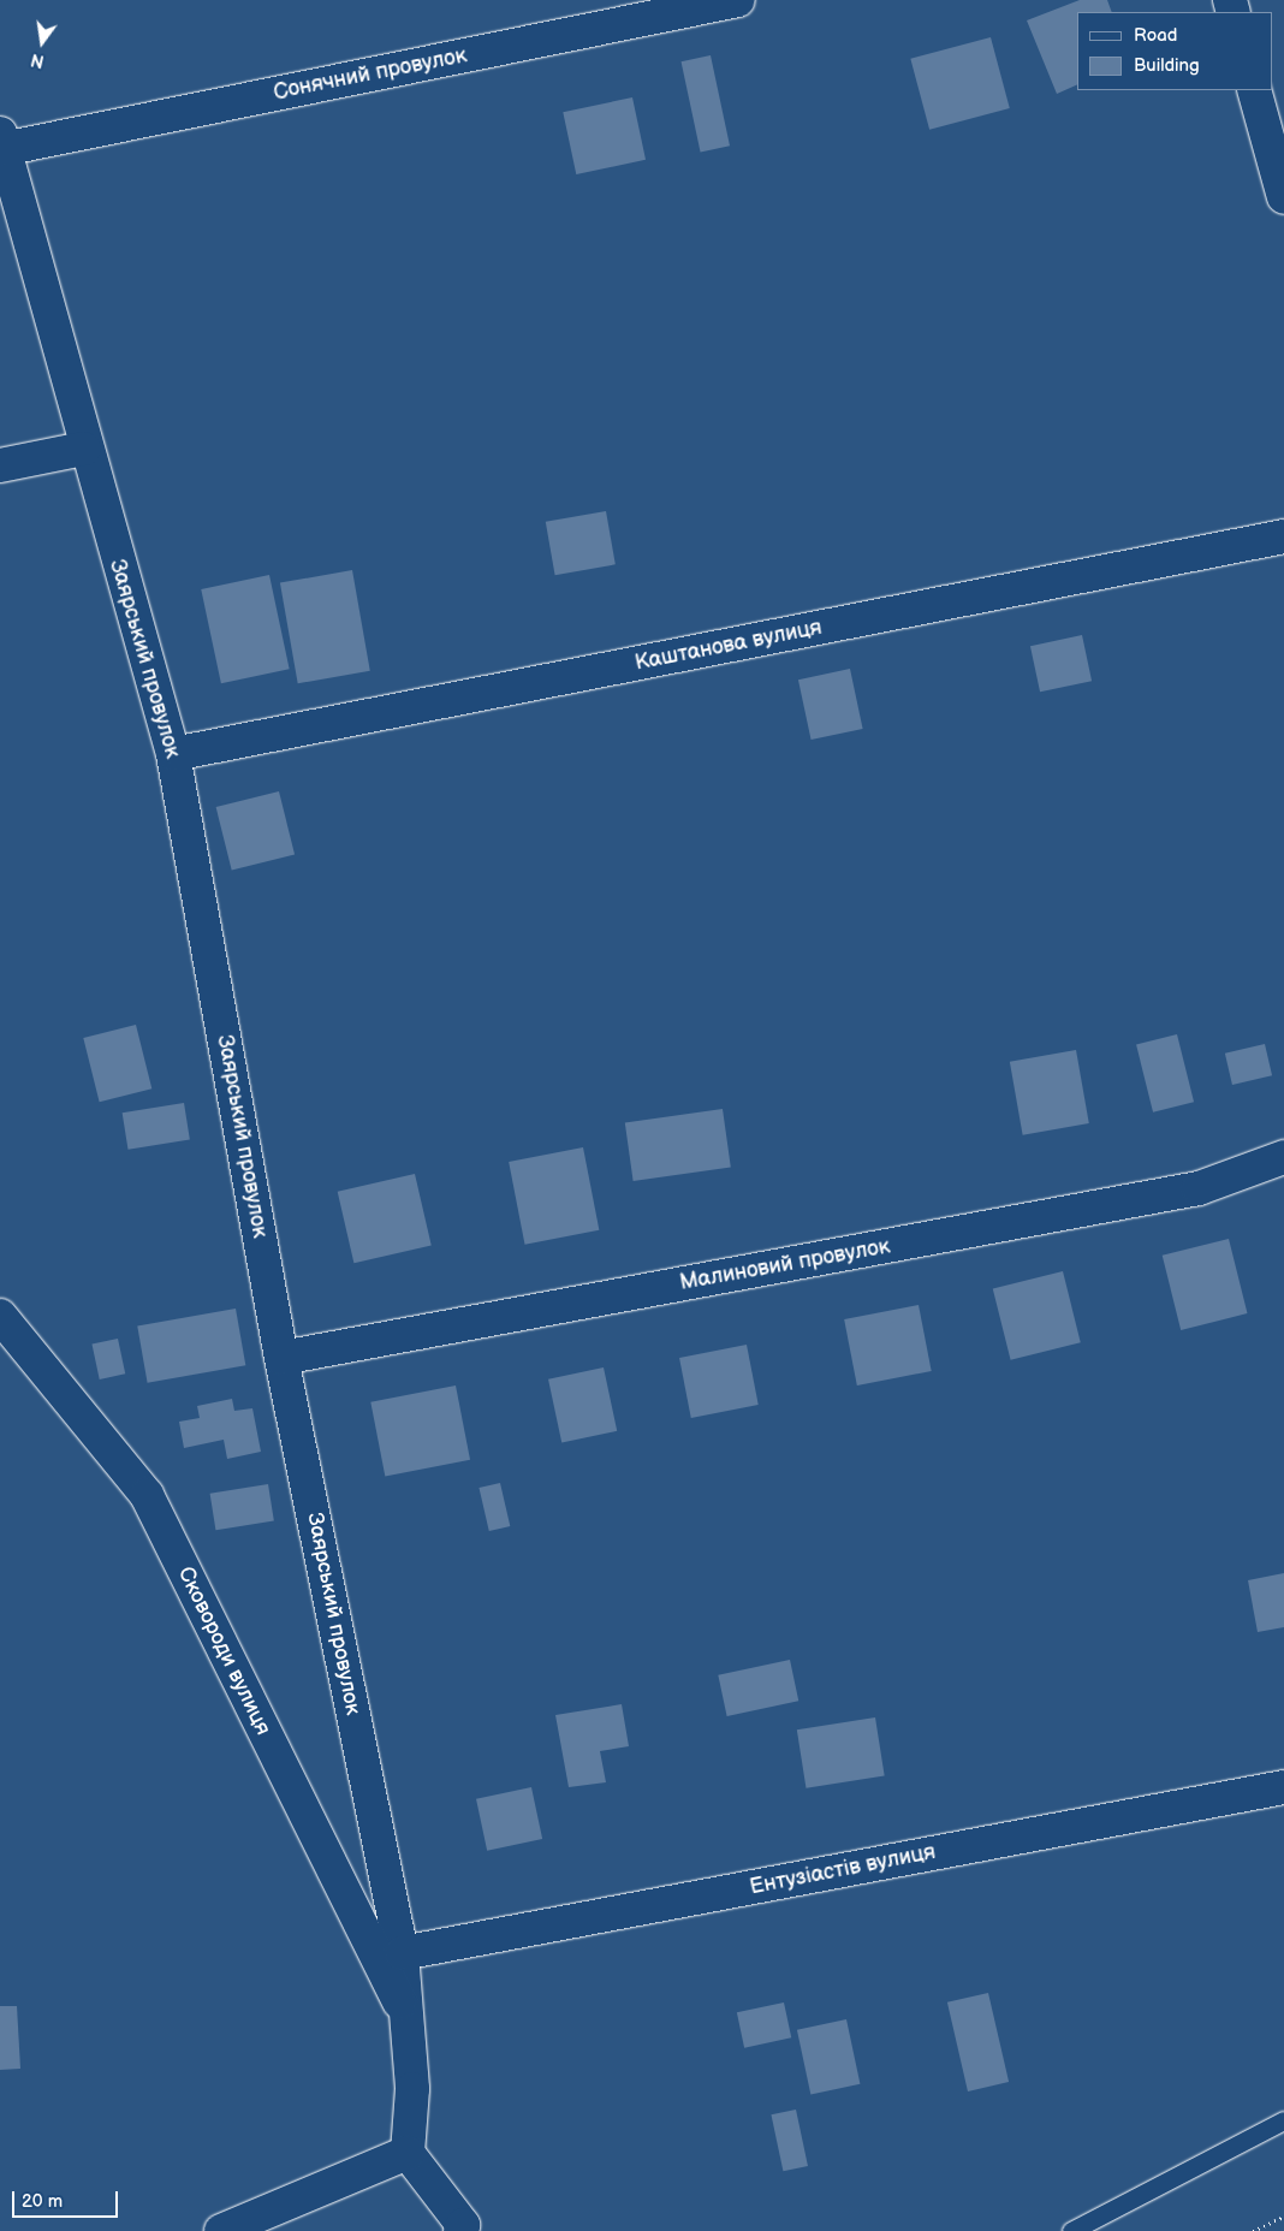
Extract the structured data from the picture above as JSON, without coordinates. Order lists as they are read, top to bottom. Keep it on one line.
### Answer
{"streets":{"street":["Сонячний провулок","Каштанова вулиця","Заярський провулок","Малиновий провулок","Сковороди вулиця","Ентузіастів вулиця"]},"crossings":[["Сонячний провулок","Заярський провулок"],["Каштанова вулиця","Заярський провулок"],["Заярський провулок","Малиновий провулок"],["Заярський провулок","Сковороди вулиця"],["Заярський провулок","Ентузіастів вулиця"]],"legend":["Road","Building"],"scale_bar":"20 m","north":"bottom"}
